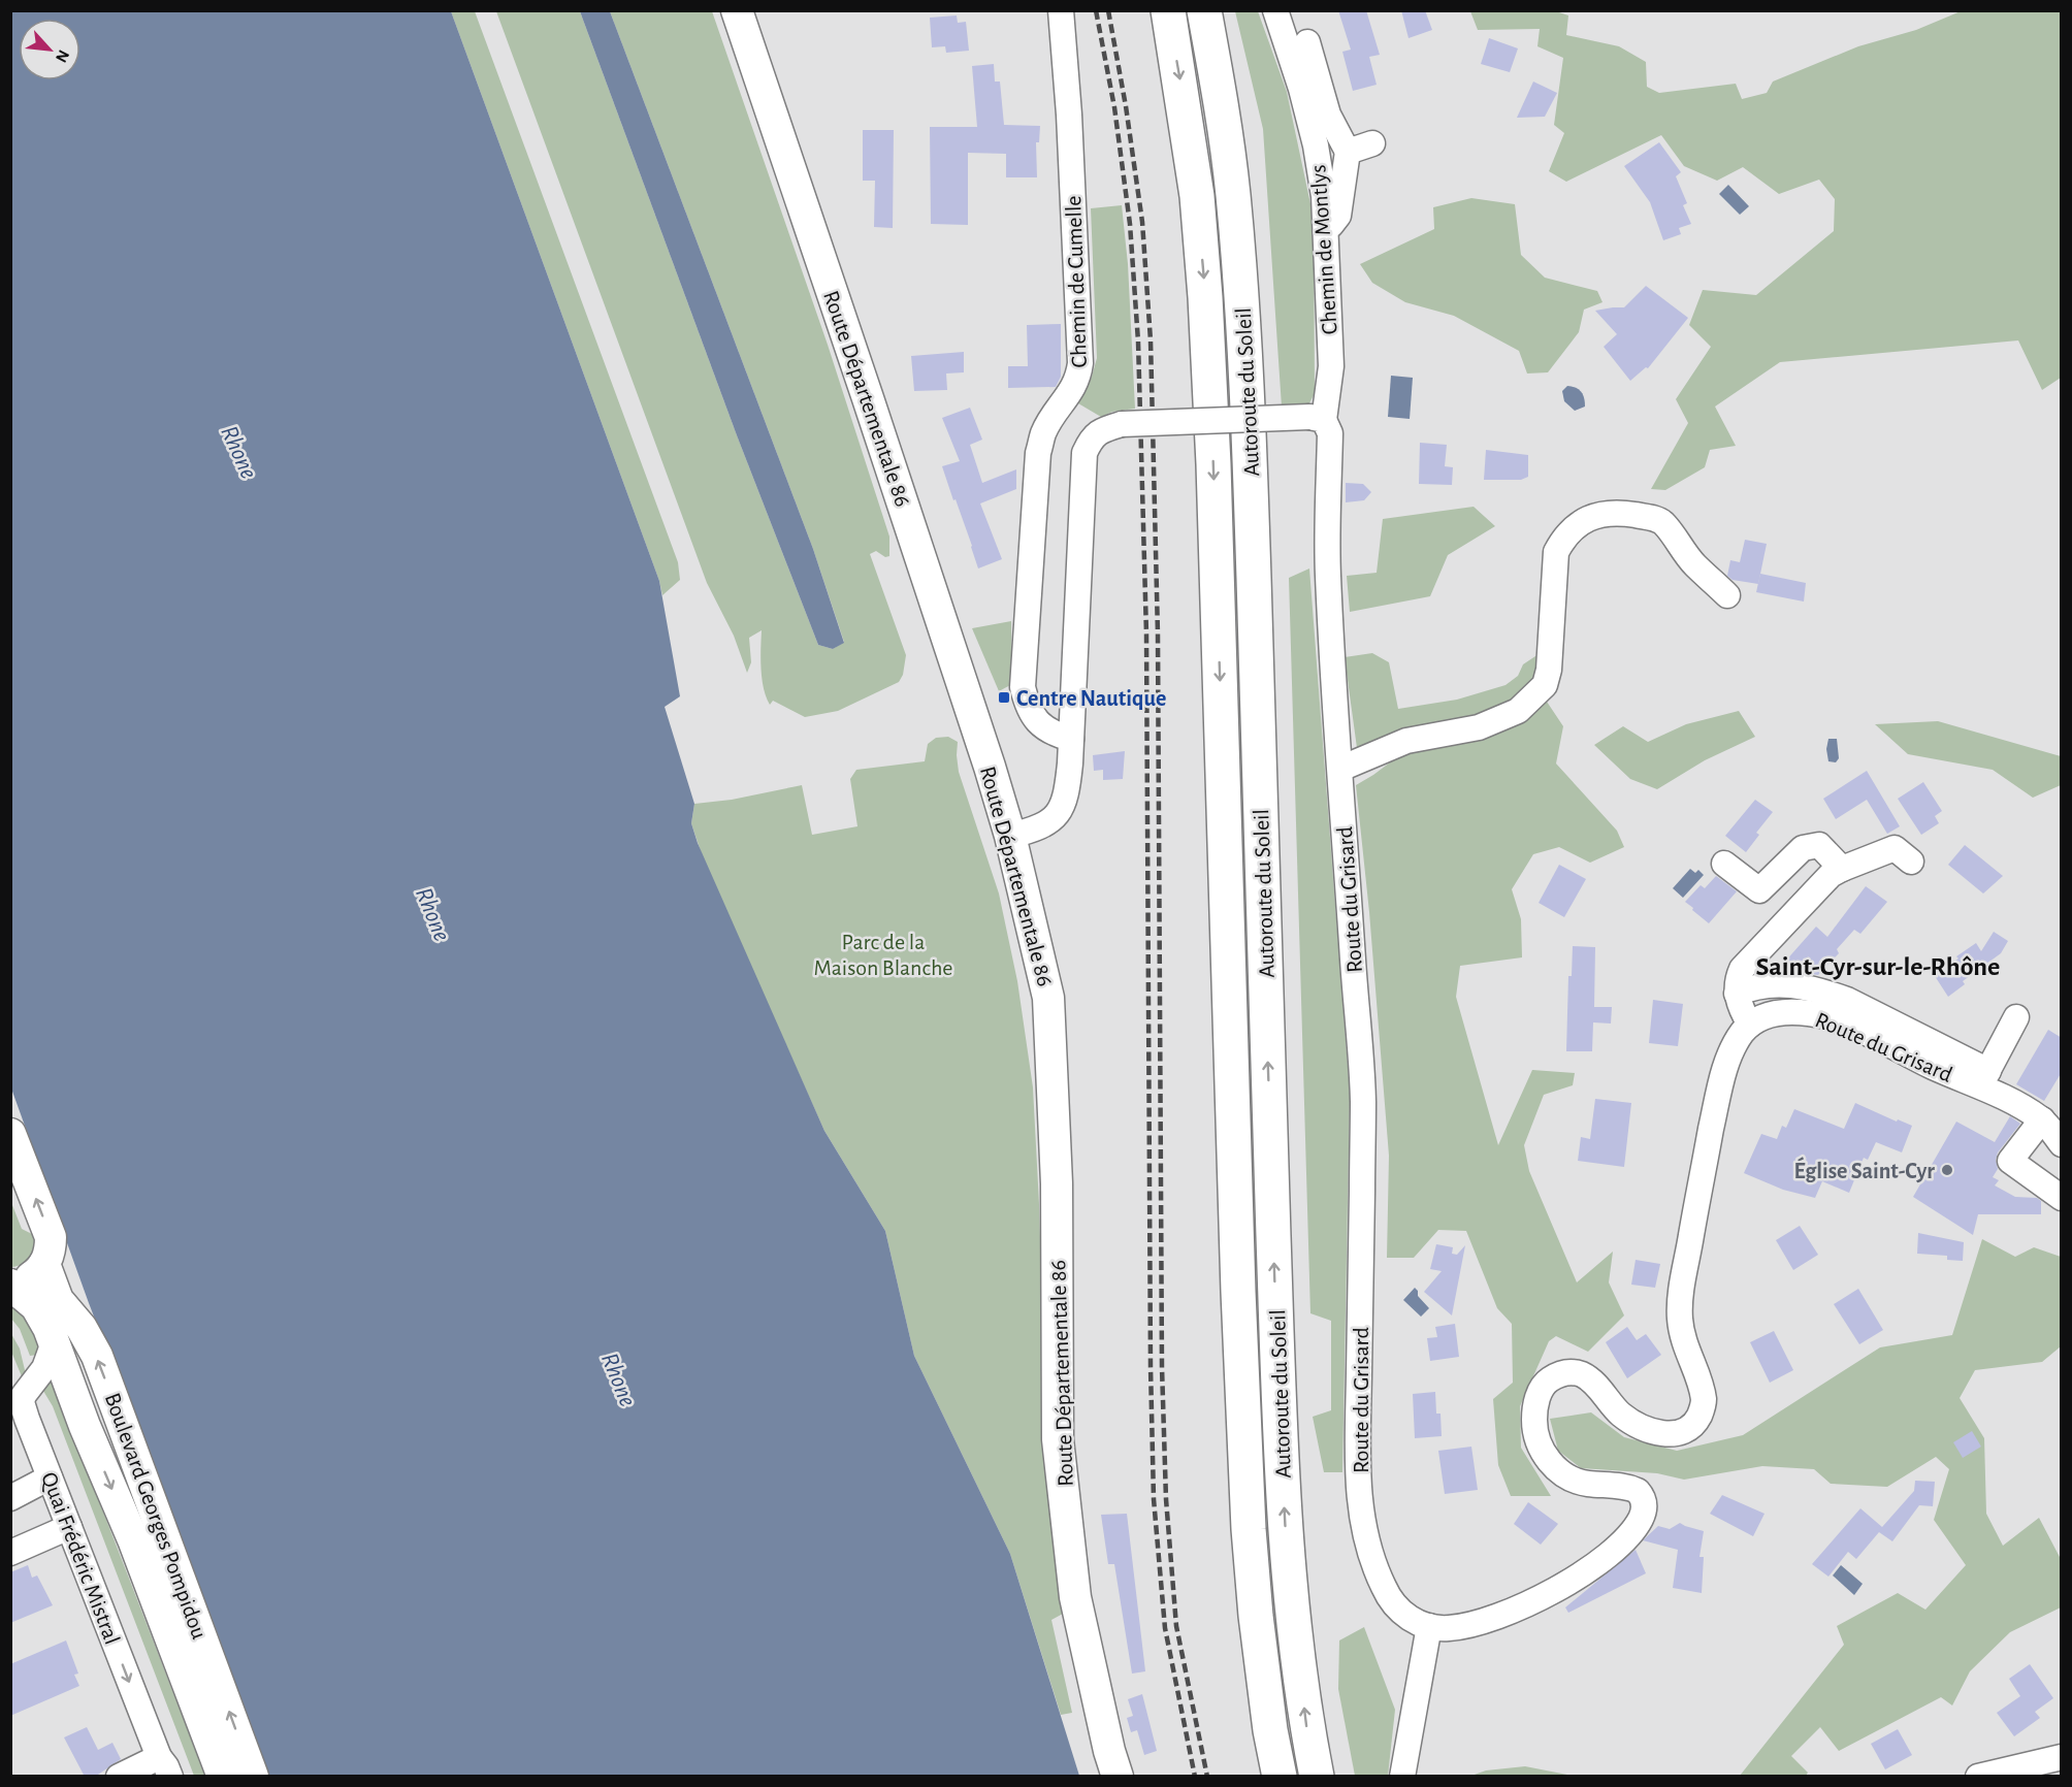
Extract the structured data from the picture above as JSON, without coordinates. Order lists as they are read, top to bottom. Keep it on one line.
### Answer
{"streets":{"highway":["Autoroute du Soleil"],"main road":["Route Départementale 86","Boulevard Georges Pompidou"],"street":["Chemin de Montlys","Chemin de Cumelle","Route du Grisard","Quai Frédéric Mistral"]},"crossings":[["Chemin de Montlys","Route du Grisard"],["Boulevard Georges Pompidou","Quai Frédéric Mistral"]],"one_way":["Quai Frédéric Mistral"],"districts":["Saint-Cyr-sur-le-Rhône"],"water":["Rhone"],"parks":["Parc de la Maison Blanche"],"places":{"transit":["Centre Nautique"],"other":["Église Saint-Cyr"]},"north":"bottom right"}
